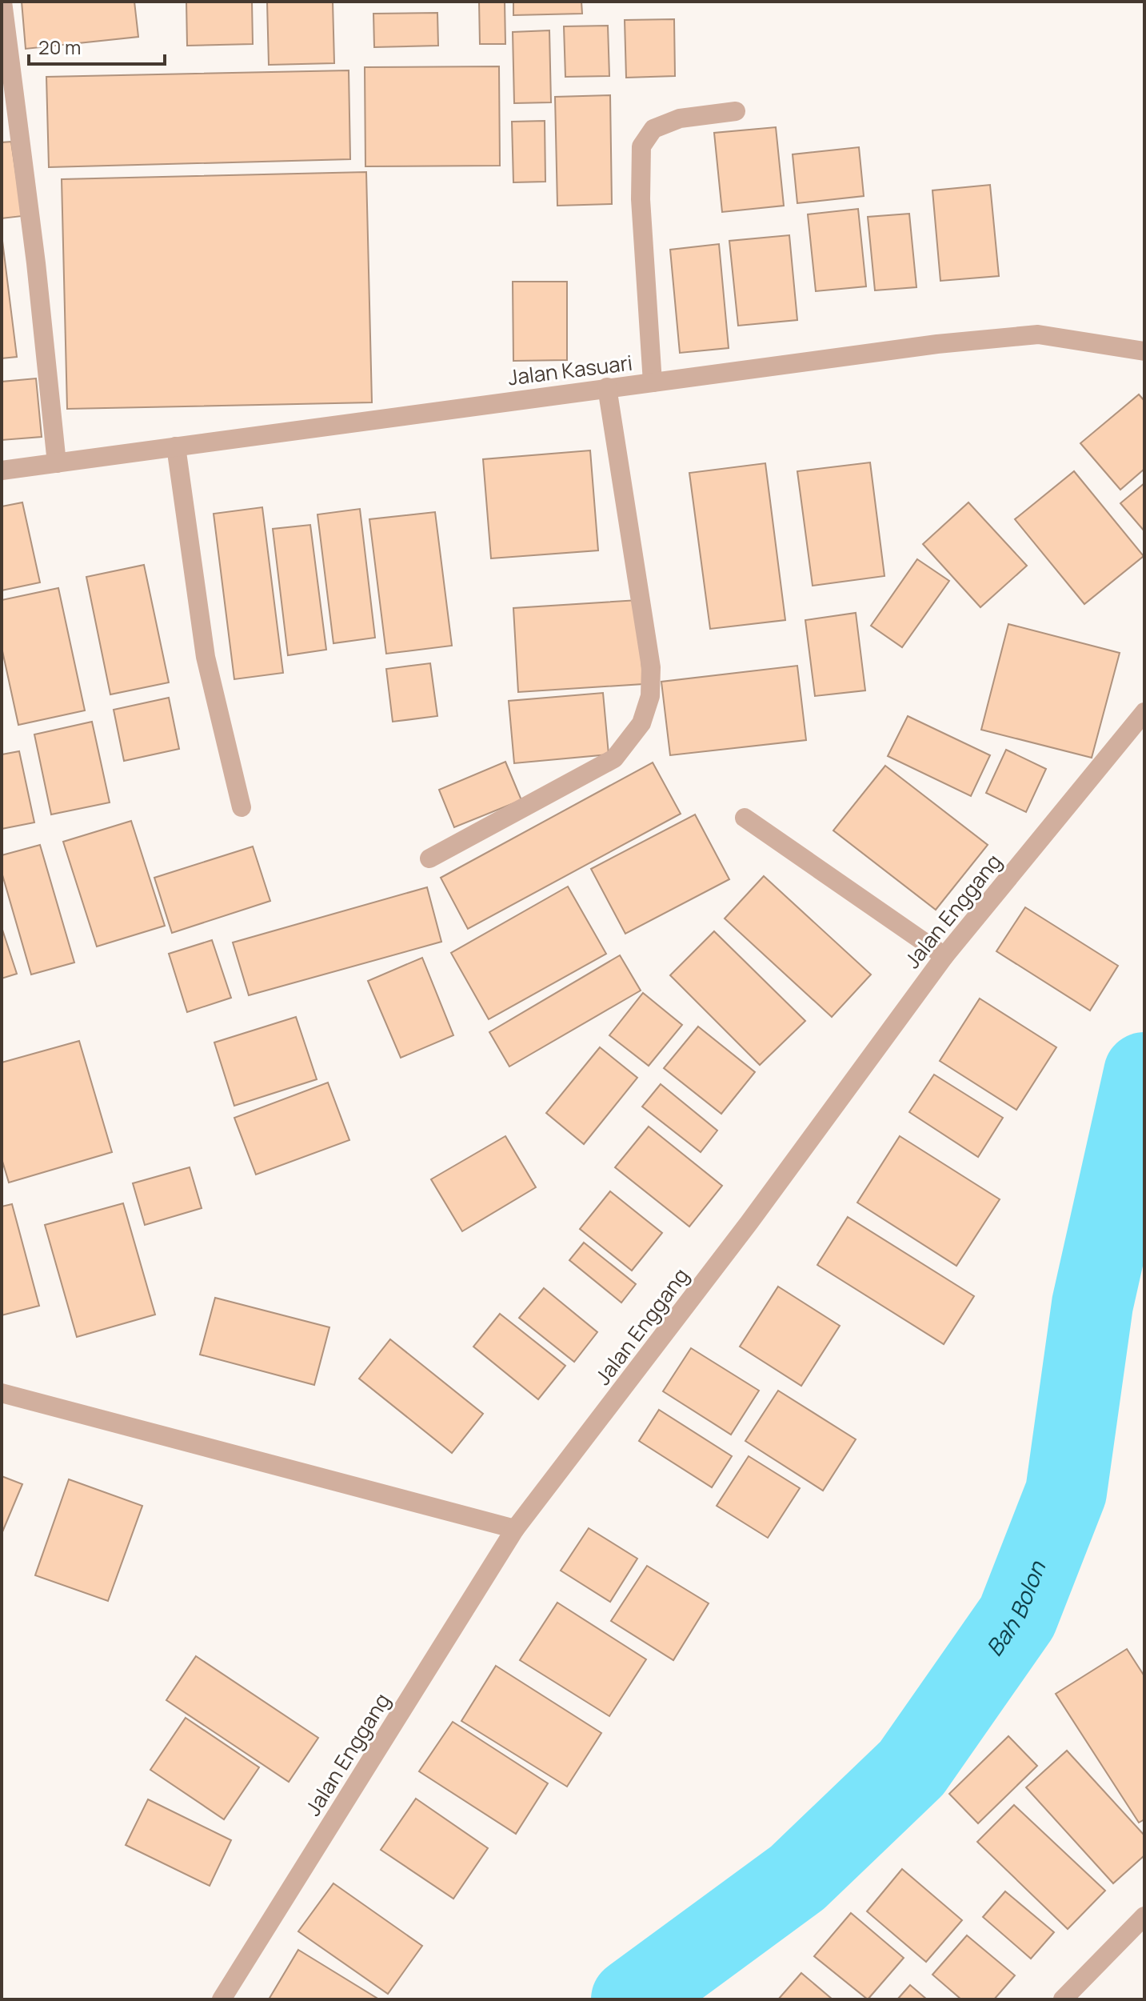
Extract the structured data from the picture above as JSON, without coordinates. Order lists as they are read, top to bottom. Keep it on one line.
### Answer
{"streets":{"street":["Jalan Kasuari","Jalan Enggang"]},"water":["Bah Bolon"],"scale_bar":"20 m"}
